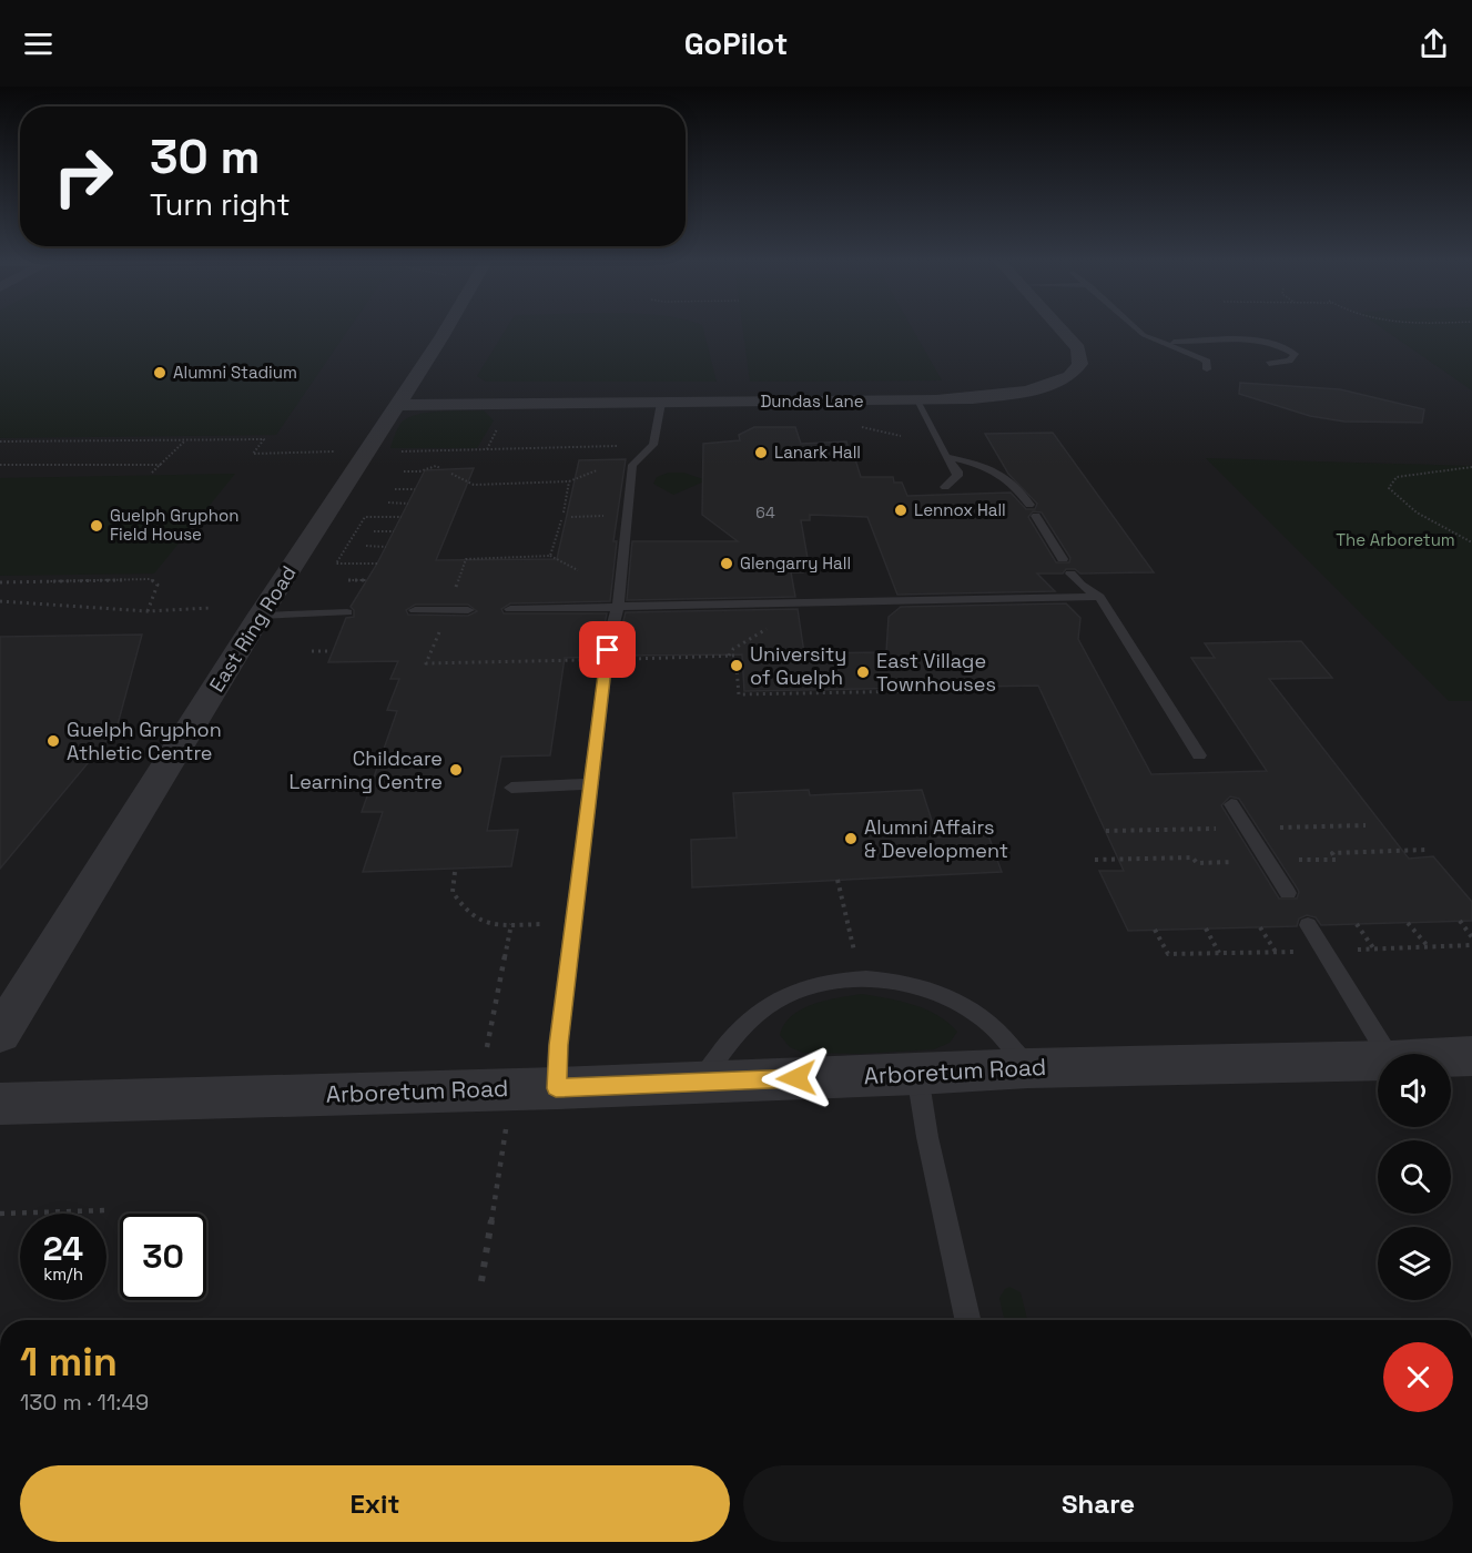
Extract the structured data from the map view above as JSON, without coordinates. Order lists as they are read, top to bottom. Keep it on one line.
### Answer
{"streets":{"street":["Dundas Lane","East Ring Road","Arboretum Road"]},"crossings":[["Dundas Lane","East Ring Road"]],"parks":["The Arboretum"],"places":["Alumni Stadium","Lanark Hall","Lennox Hall","Guelph Gryphon Field House","Glengarry Hall","University of Guelph","East Village Townhouses","Guelph Gryphon Athletic Centre","Childcare Learning Centre","Alumni Affairs & Development"],"house_numbers":["64"],"page":{"header":"GoPilot","turn":["30 m","Turn right"],"speed":"24 km/h","limit":"30","heading":["1 min","130 m · 11:49"],"buttons":["Exit","Share"]}}
